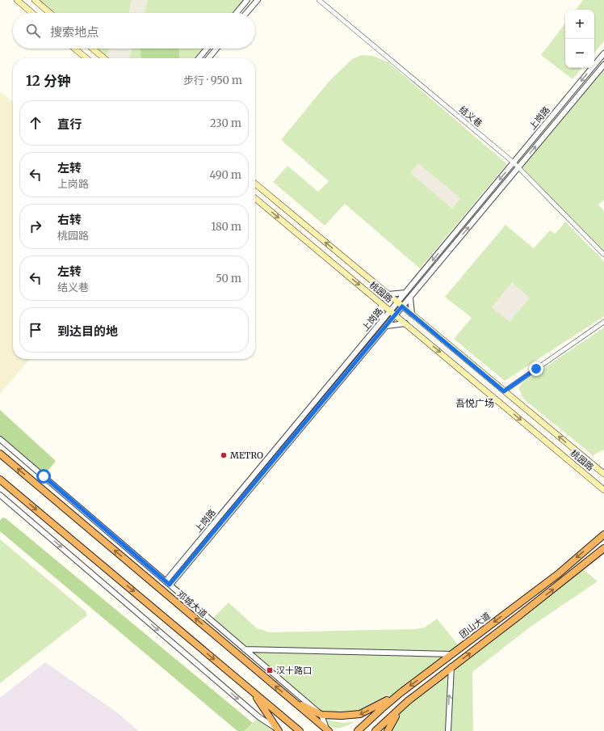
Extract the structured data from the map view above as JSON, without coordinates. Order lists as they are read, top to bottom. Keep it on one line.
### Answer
{"streets":{"highway":["邓城大道","团山大道"],"main road":["桃园路"],"street":["结义巷","上岗路"]},"crossings":[["结义巷","上岗路"],["上岗路","桃园路"]],"districts":["吾悦广场"],"places":{"other":["METRO"],"transit":["汉十路口"]},"page":{"map_buttons":["+","−"],"search":"搜索地点","heading":["12 分钟","步行 · 950 m"],"list":[["直行","230 m"],["左转","上岗路","490 m"],["右转","桃园路","180 m"],["左转","结义巷","50 m"],"到达目的地"]}}
